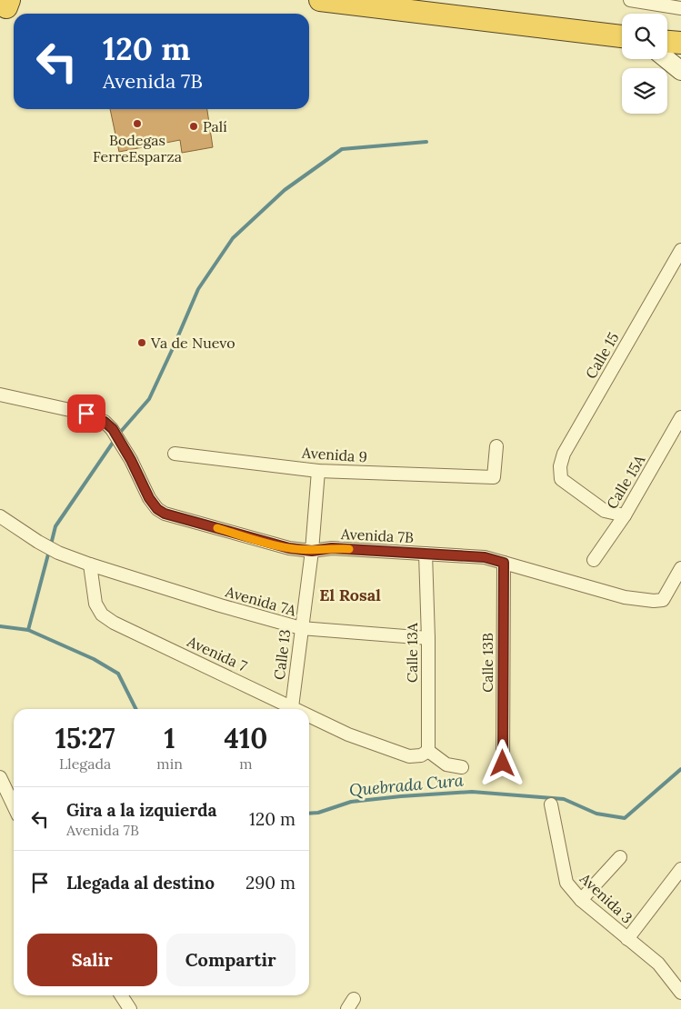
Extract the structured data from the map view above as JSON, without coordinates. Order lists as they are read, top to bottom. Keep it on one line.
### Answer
{"streets":{"street":["Calle 15","Avenida 9","Calle 15A","Avenida 7B","Avenida 7A","Calle 13A","Avenida 7","Calle 13","Calle 13B","Avenida 3"]},"crossings":[["Calle 15","Calle 15A"],["Avenida 9","Calle 13"],["Avenida 7B","Calle 13A"],["Avenida 7B","Calle 13"],["Avenida 7B","Calle 13B"],["Avenida 7A","Calle 13A"],["Avenida 7A","Avenida 7"],["Avenida 7A","Calle 13"],["Calle 13A","Avenida 7"],["Avenida 7","Calle 13"]],"districts":["El Rosal"],"water":["Quebrada Cura"],"places":["Bodegas FerreEsparza","Palí","Va de Nuevo"],"page":{"turn":["120 m","Avenida 7B"],"eta":["15:27","Llegada","1","min","410","m"],"list":[{"name":"Gira a la izquierda","note":"Avenida 7B","value":"120 m"},{"name":"Llegada al destino","value":"290 m"}],"buttons":["Salir","Compartir"]}}
